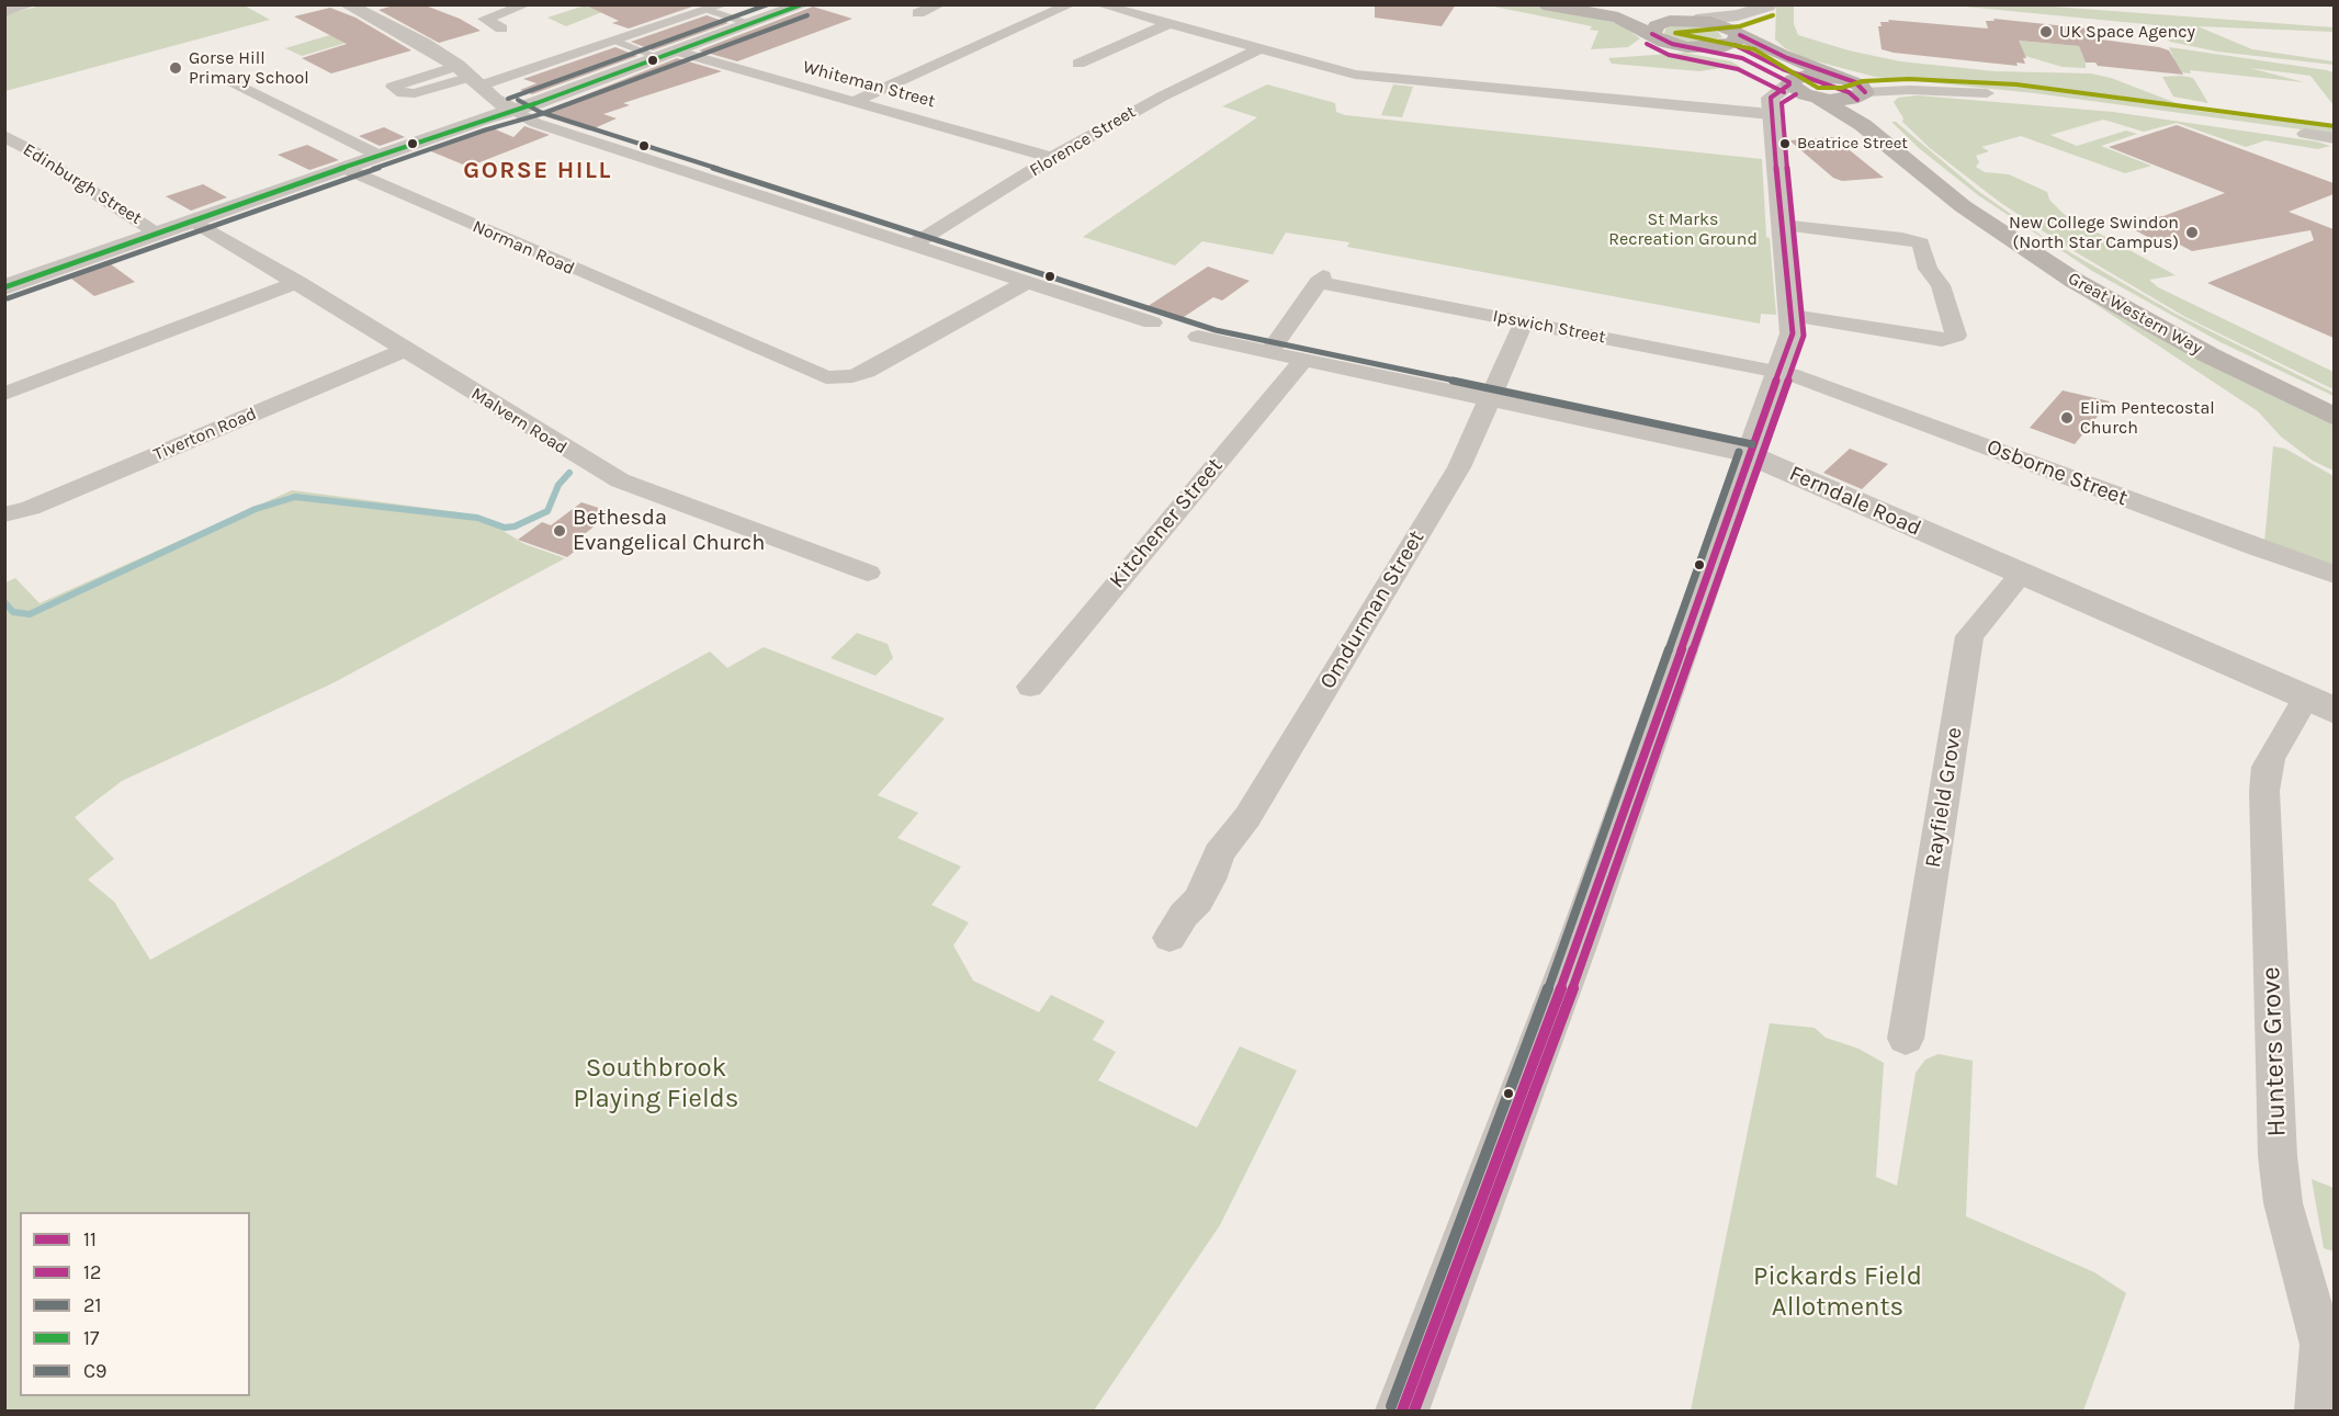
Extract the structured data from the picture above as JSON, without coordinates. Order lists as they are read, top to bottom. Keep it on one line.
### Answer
{"streets":{"main road":["Great Western Way"],"street":["Whiteman Street","Florence Street","Edinburgh Street","Norman Road","Ipswich Street","Malvern Road","Tiverton Road","Osborne Street","Ferndale Road","Kitchener Street","Omdurman Street","Rayfield Grove","Hunters Grove"]},"crossings":[["Whiteman Street","Florence Street"],["Ipswich Street","Osborne Street"],["Ipswich Street","Ferndale Road"],["Ipswich Street","Omdurman Street"],["Malvern Road","Tiverton Road"],["Ferndale Road","Kitchener Street"],["Ferndale Road","Omdurman Street"],["Ferndale Road","Rayfield Grove"],["Ferndale Road","Hunters Grove"]],"districts":["GORSE HILL"],"parks":["St Marks Recreation Ground","Southbrook Playing Fields","Pickards Field Allotments"],"places":["UK Space Agency","Gorse Hill Primary School","Beatrice Street","New College Swindon (North Star Campus)","Elim Pentecostal Church","Bethesda Evangelical Church"],"lines":["transit line 21","transit line 17","transit line C9","transit line 11","transit line 12"],"legend":["11","12","21","17","C9"]}
